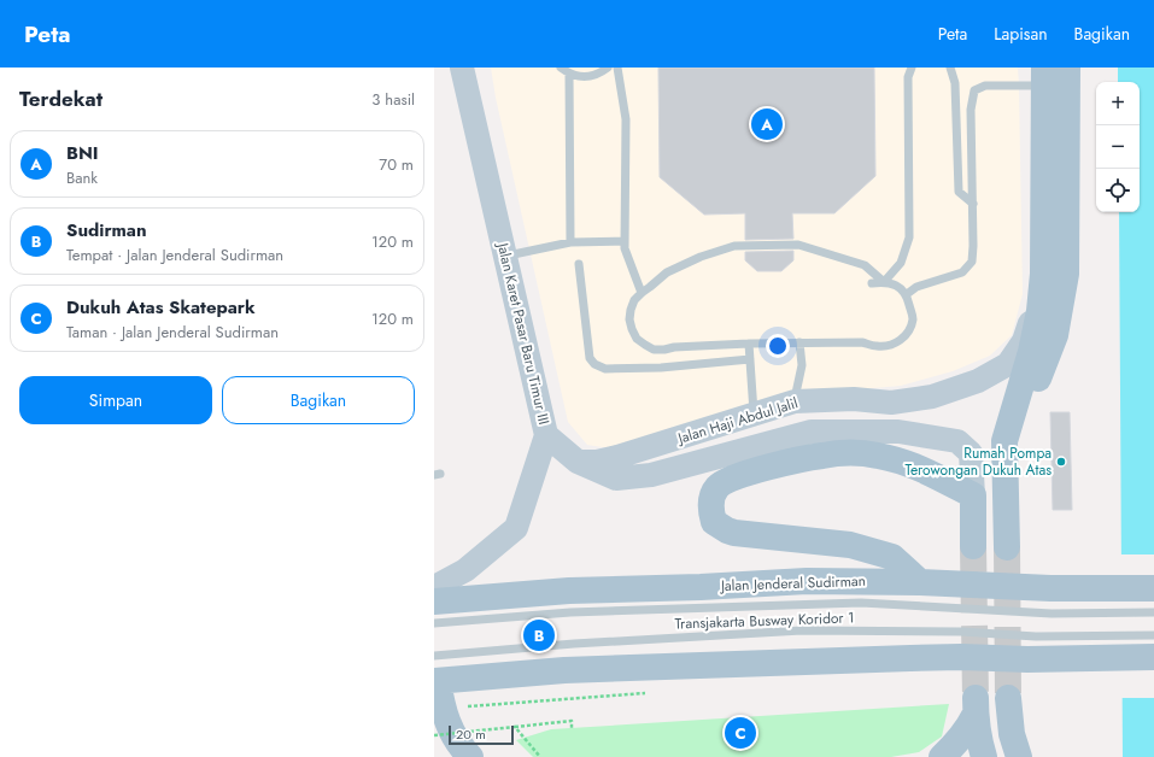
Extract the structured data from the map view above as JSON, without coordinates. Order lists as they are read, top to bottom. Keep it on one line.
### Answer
{"streets":{"main road":["Jalan Jenderal Sudirman"],"street":["Jalan Karet Pasar Baru Timur III","Jalan Haji Abdul Jalil"],"lane":["Transjakarta Busway Koridor 1"]},"crossings":[["Jalan Karet Pasar Baru Timur III","Jalan Haji Abdul Jalil"]],"places":["Rumah Pompa Terowongan Dukuh Atas"],"scale_bar":"20 m","page":{"header":"Peta","nav":["Peta","Lapisan","Bagikan"],"heading":["Terdekat","3 hasil"],"map_buttons":["+","−"],"pins":["A","B","C"],"list":[{"mark":"A","name":"BNI","note":"Bank","value":"70 m"},{"mark":"B","name":"Sudirman","note":"Tempat · Jalan Jenderal Sudirman","value":"120 m"},{"mark":"C","name":"Dukuh Atas Skatepark","note":"Taman · Jalan Jenderal Sudirman","value":"120 m"}],"buttons":["Simpan","Bagikan"],"scale":"20 m"}}
